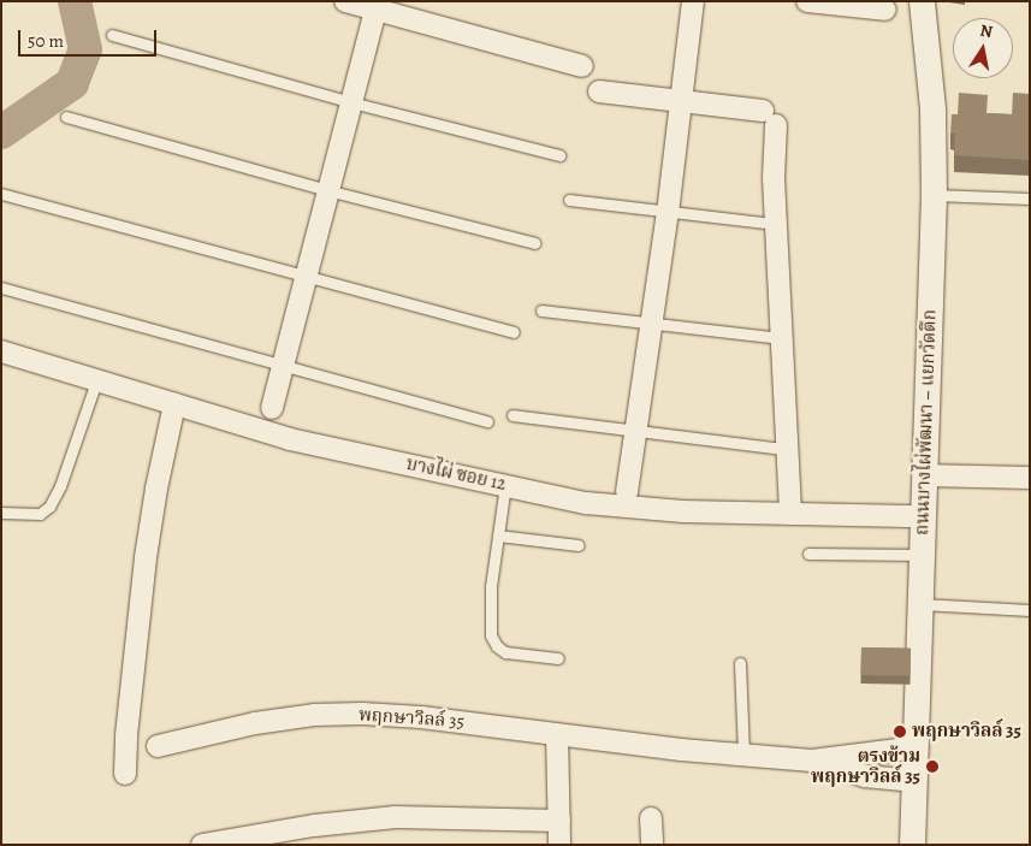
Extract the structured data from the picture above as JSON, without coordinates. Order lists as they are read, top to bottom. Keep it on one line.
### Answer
{"streets":{"street":["ถนนบางไผ่พัฒนา – แยกวัดตึก","บางไผ่ ซอย 12","พฤกษาวิลล์ 35"]},"crossings":[["ถนนบางไผ่พัฒนา – แยกวัดตึก","บางไผ่ ซอย 12"],["ถนนบางไผ่พัฒนา – แยกวัดตึก","พฤกษาวิลล์ 35"]],"places":["พฤกษาวิลล์ 35","ตรงข้าม พฤกษาวิลล์ 35"],"scale_bar":"50 m","north":"top"}
